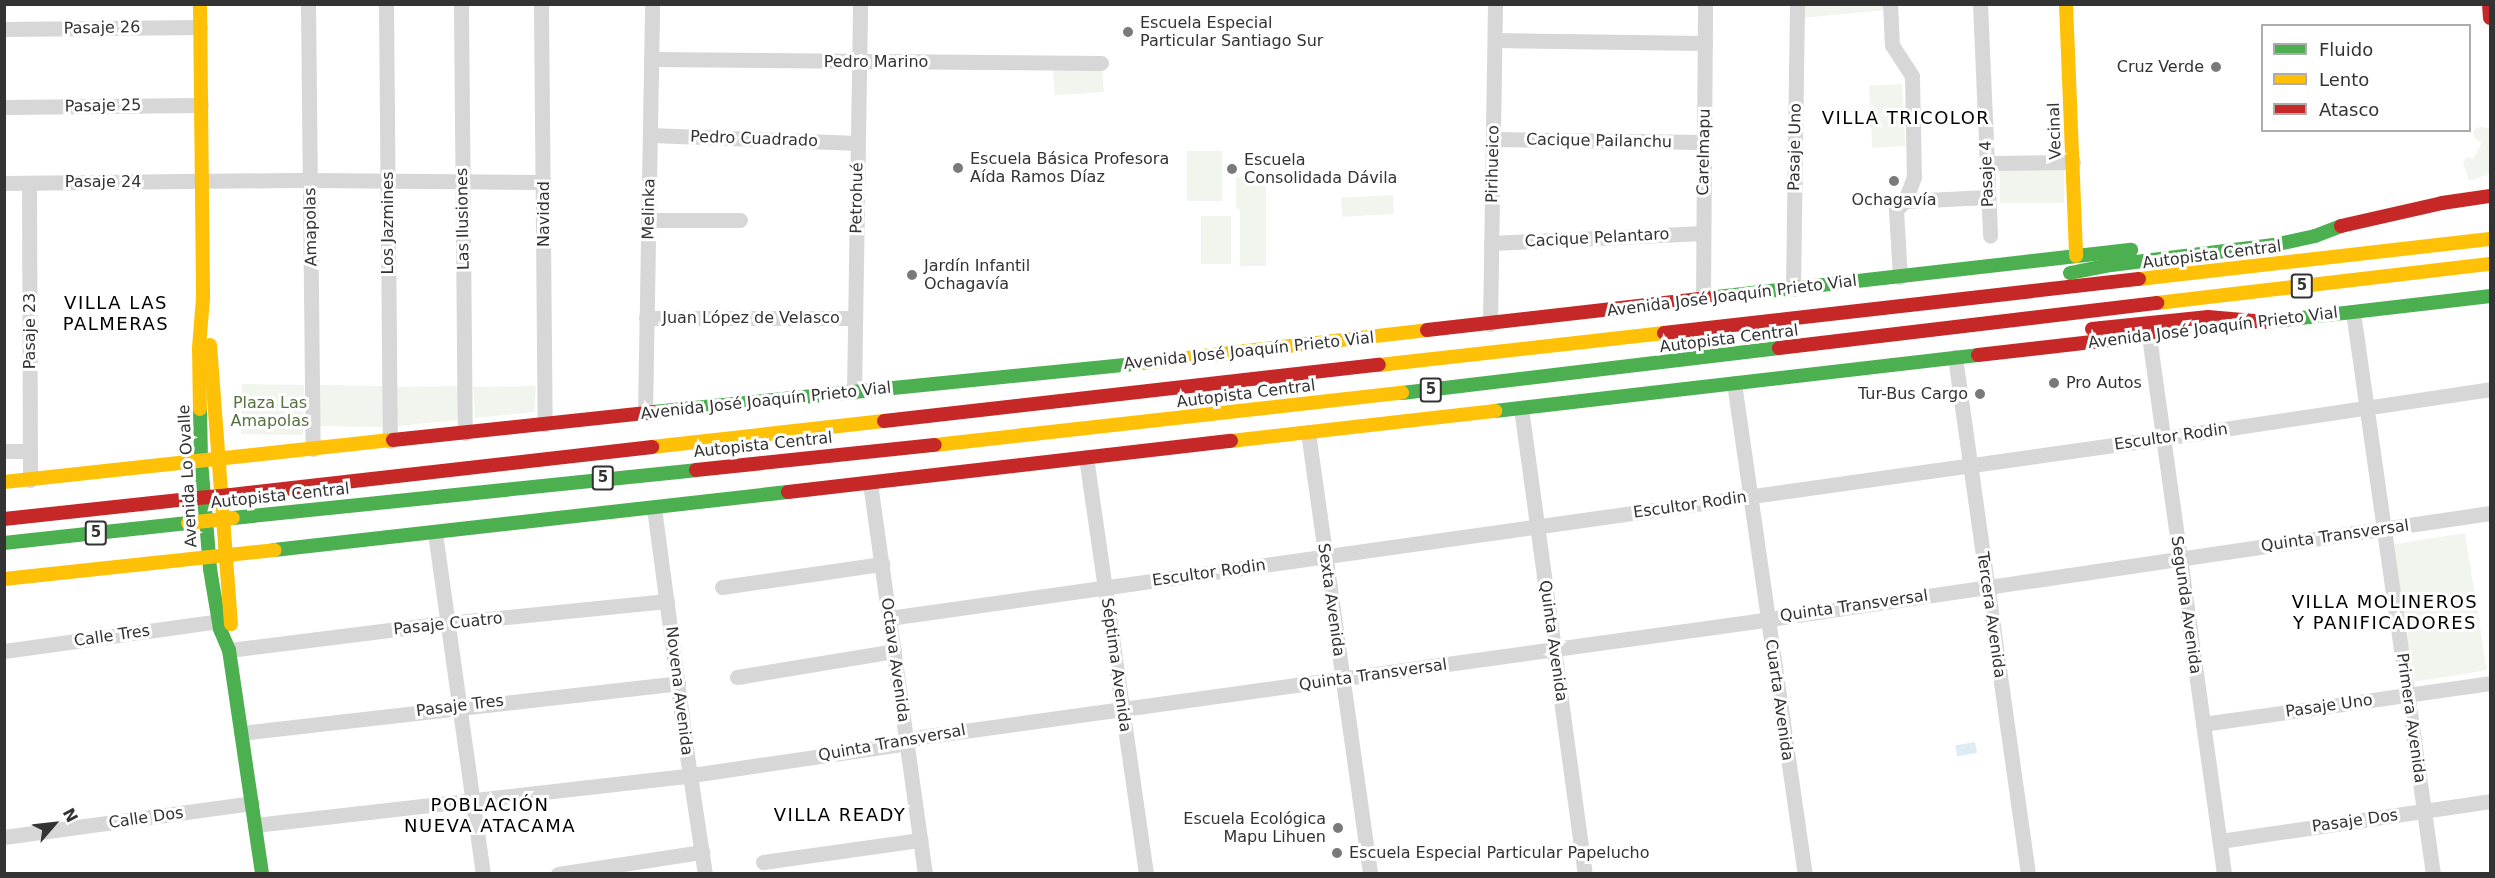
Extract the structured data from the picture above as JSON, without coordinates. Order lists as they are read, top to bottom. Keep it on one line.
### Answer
{"streets":{"main road":["Vecinal","Autopista Central","5","Avenida José Joaquín Prieto Vial","Avenida Lo Ovalle"],"street":["Pasaje 26","Pedro Marino","Pasaje 25","Pedro Cuadrado","Cacique Pailanchu","Pasaje Uno","Carelmapu","Pirihueico","Pasaje 4","Pasaje 24","Petrohué","Melinka","Navidad","Las Ilusiones","Los Jazmines","Amapolas","Cacique Pelantaro","Juan López de Velasco","Pasaje 23","Escultor Rodin","Quinta Transversal","Sexta Avenida","Segunda Avenida","Tercera Avenida","Pasaje Cuatro","Calle Tres","Quinta Avenida","Octava Avenida","Séptima Avenida","Novena Avenida","Cuarta Avenida","Pasaje Tres","Primera Avenida","Calle Dos","Pasaje Dos"]},"crossings":[["Pasaje 26","Avenida Lo Ovalle"],["Pedro Marino","Petrohué"],["Pedro Marino","Melinka"],["Pasaje 25","Avenida Lo Ovalle"],["Vecinal","Avenida José Joaquín Prieto Vial"],["Pedro Cuadrado","Petrohué"],["Pedro Cuadrado","Melinka"],["Cacique Pailanchu","Carelmapu"],["Cacique Pailanchu","Pirihueico"],["Pasaje Uno","Avenida José Joaquín Prieto Vial"],["Pasaje Uno","Segunda Avenida"],["Pasaje Uno","Primera Avenida"],["Carelmapu","Cacique Pelantaro"],["Carelmapu","Avenida José Joaquín Prieto Vial"],["Pirihueico","Cacique Pelantaro"],["Pirihueico","Avenida José Joaquín Prieto Vial"],["Pasaje 24","Navidad"],["Pasaje 24","Las Ilusiones"],["Pasaje 24","Los Jazmines"],["Pasaje 24","Amapolas"],["Pasaje 24","Pasaje 23"],["Pasaje 24","Avenida Lo Ovalle"],["Petrohué","Avenida José Joaquín Prieto Vial"],["Petrohué","Juan López de Velasco"],["Melinka","Avenida José Joaquín Prieto Vial"],["Melinka","Juan López de Velasco"],["Navidad","Avenida José Joaquín Prieto Vial"],["Las Ilusiones","Avenida José Joaquín Prieto Vial"],["Los Jazmines","Avenida José Joaquín Prieto Vial"],["Amapolas","Avenida José Joaquín Prieto Vial"],["Avenida José Joaquín Prieto Vial","Pasaje 23"],["Avenida José Joaquín Prieto Vial","Avenida Lo Ovalle"],["Avenida José Joaquín Prieto Vial","Sexta Avenida"],["Avenida José Joaquín Prieto Vial","Segunda Avenida"],["Avenida José Joaquín Prieto Vial","Tercera Avenida"],["Avenida José Joaquín Prieto Vial","Quinta Avenida"],["Avenida José Joaquín Prieto Vial","Octava Avenida"],["Avenida José Joaquín Prieto Vial","Séptima Avenida"],["Avenida José Joaquín Prieto Vial","Novena Avenida"],["Avenida José Joaquín Prieto Vial","Cuarta Avenida"],["Avenida José Joaquín Prieto Vial","Primera Avenida"],["Escultor Rodin","Sexta Avenida"],["Escultor Rodin","Segunda Avenida"],["Escultor Rodin","Tercera Avenida"],["Escultor Rodin","Quinta Avenida"],["Escultor Rodin","Octava Avenida"],["Escultor Rodin","Séptima Avenida"],["Escultor Rodin","Cuarta Avenida"],["Escultor Rodin","Primera Avenida"],["Avenida Lo Ovalle","Quinta Transversal"],["Avenida Lo Ovalle","Pasaje Cuatro"],["Avenida Lo Ovalle","Calle Tres"],["Avenida Lo Ovalle","Pasaje Tres"],["Avenida Lo Ovalle","Calle Dos"],["Quinta Transversal","Sexta Avenida"],["Quinta Transversal","Segunda Avenida"],["Quinta Transversal","Tercera Avenida"],["Quinta Transversal","Quinta Avenida"],["Quinta Transversal","Octava Avenida"],["Quinta Transversal","Séptima Avenida"],["Quinta Transversal","Novena Avenida"],["Quinta Transversal","Cuarta Avenida"],["Quinta Transversal","Primera Avenida"],["Segunda Avenida","Pasaje Dos"],["Pasaje Cuatro","Novena Avenida"],["Novena Avenida","Pasaje Tres"],["Primera Avenida","Pasaje Dos"]],"districts":["VILLA TRICOLOR","VILLA LAS PALMERAS","VILLA MOLINEROS Y PANIFICADORES","POBLACIÓN NUEVA ATACAMA","VILLA READY"],"parks":["Plaza Las Amapolas"],"places":["Escuela Especial Particular Santiago Sur","Cruz Verde","Escuela Básica Profesora Aída Ramos Díaz","Escuela Consolidada Dávila","Ochagavía","Jardín Infantil Ochagavía","Pro Autos","Tur-Bus Cargo","Escuela Ecológica Mapu Lihuen","Escuela Especial Particular Papelucho"],"legend":["Fluido","Lento","Atasco"],"north":"top right"}
